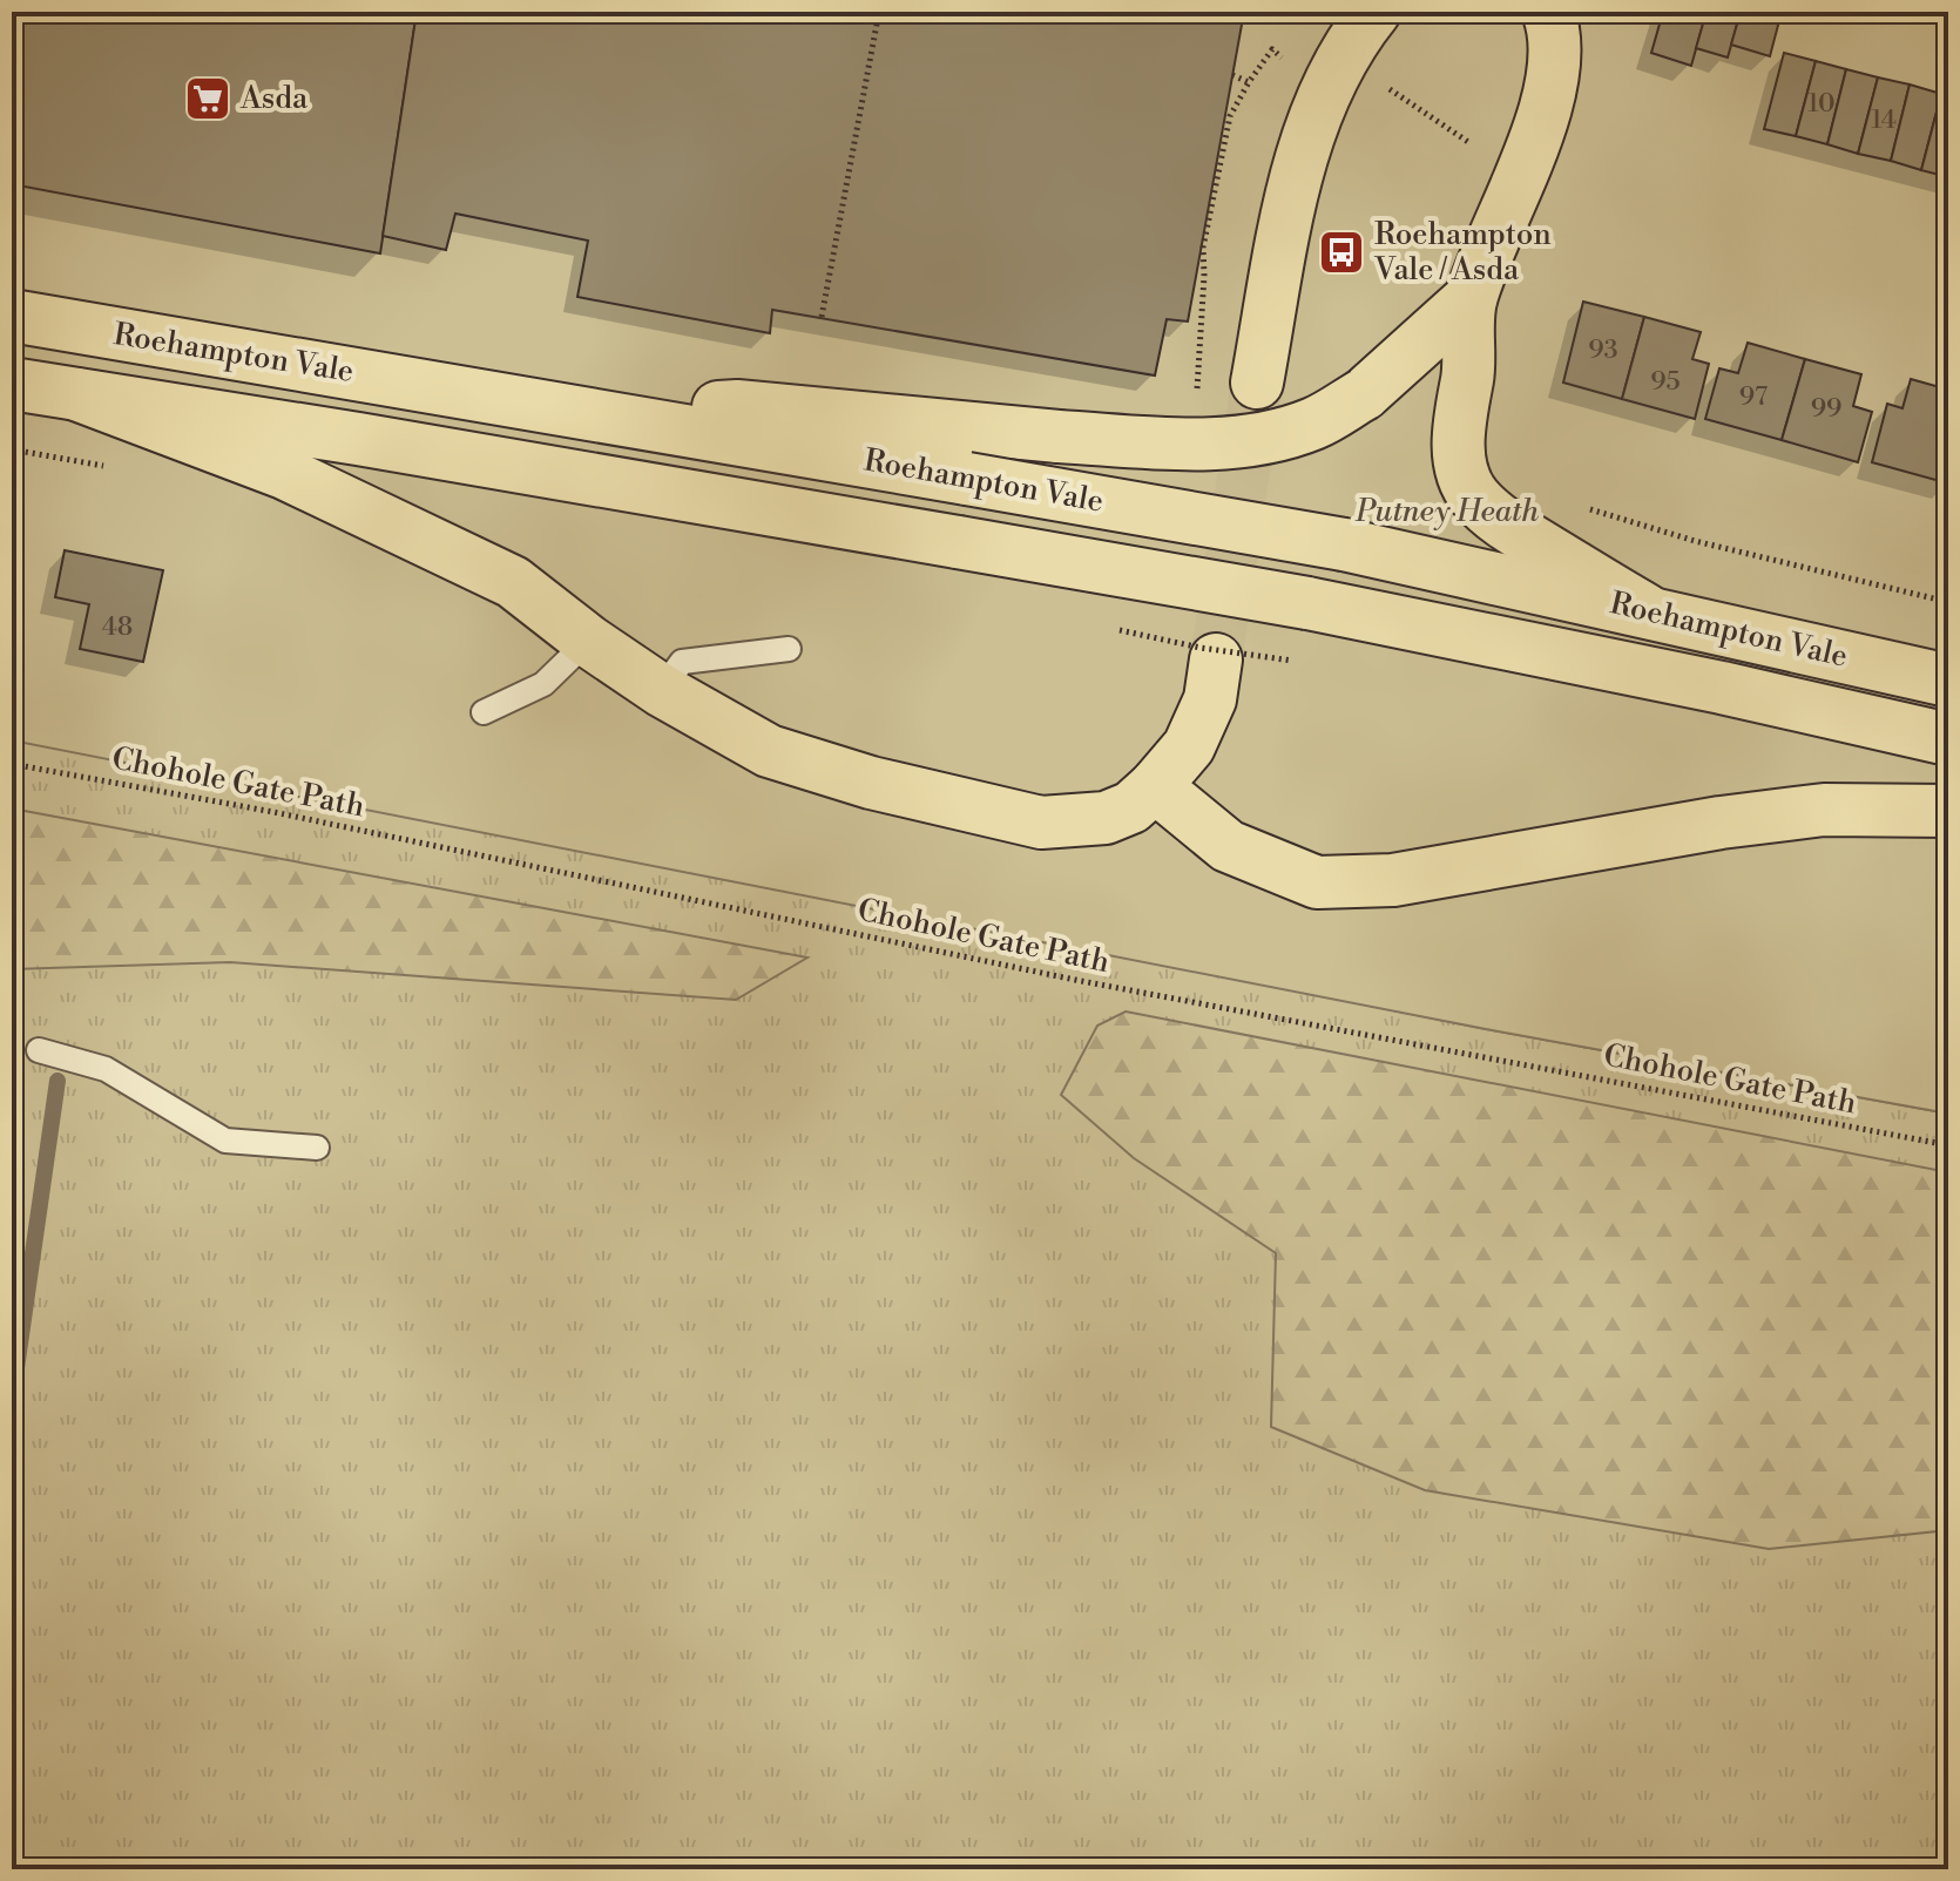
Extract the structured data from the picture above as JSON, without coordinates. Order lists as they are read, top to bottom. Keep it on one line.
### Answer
{"streets":{"highway":["Roehampton Vale"],"path":["Chohole Gate Path"]},"parks":["Putney Heath"],"places":{"supermarket":["Asda"],"bus stop":["Roehampton Vale / Asda"]},"house_numbers":["10","14","93","95","97","99","48"]}
